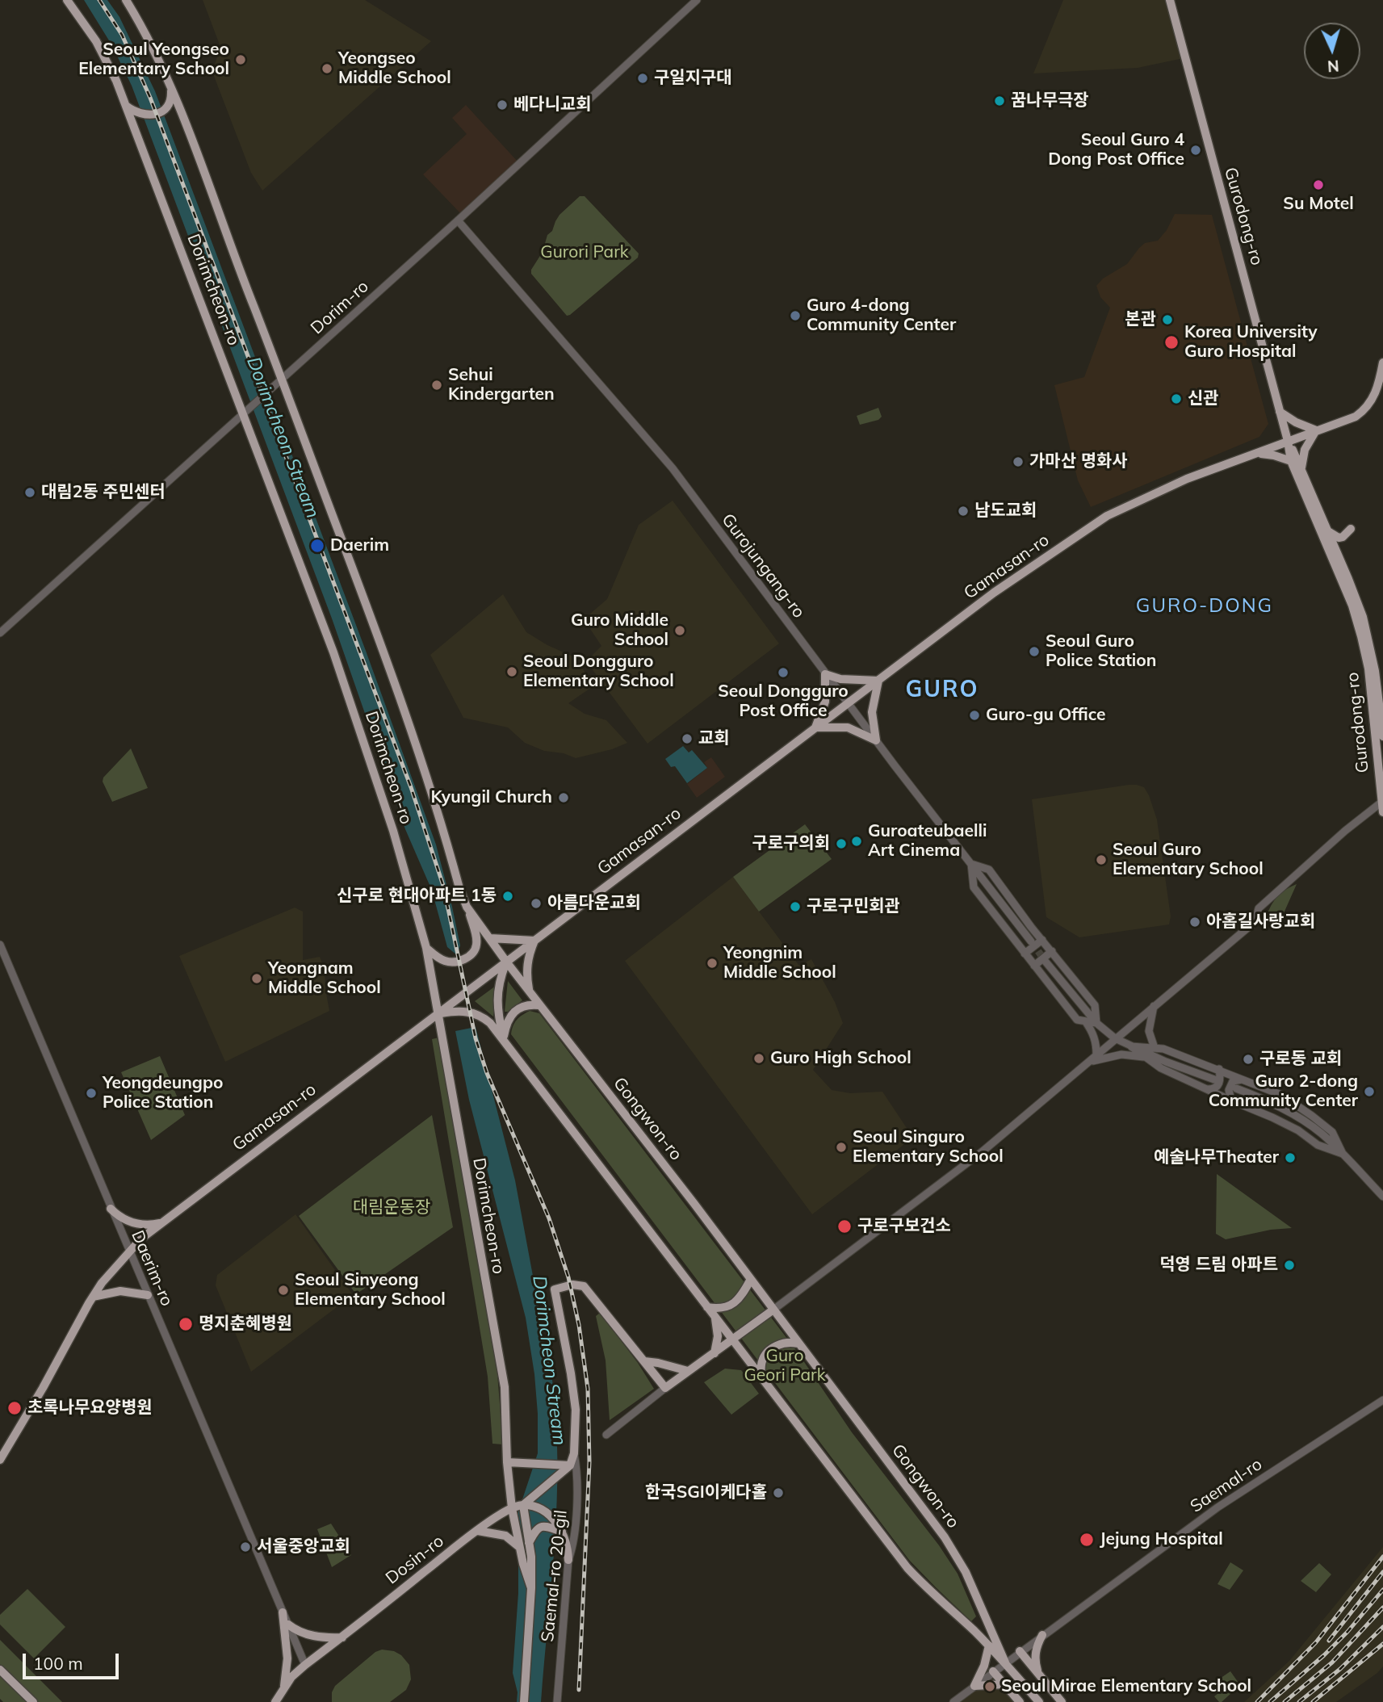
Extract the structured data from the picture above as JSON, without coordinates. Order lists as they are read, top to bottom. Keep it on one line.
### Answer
{"streets":{"main road":["Gurodong-ro","Dorimcheon-ro","Gamasan-ro","Gongwon-ro","Dosin-ro"],"street":["Dorim-ro","Gurojungang-ro","Daerim-ro","Saemal-ro","Saemal-ro 20-gil"]},"crossings":[["Gurodong-ro","Gamasan-ro"],["Dorimcheon-ro","Dorim-ro"],["Dorimcheon-ro","Gamasan-ro"],["Dorimcheon-ro","Gongwon-ro"],["Dorimcheon-ro","Dosin-ro"],["Dorim-ro","Gurojungang-ro"],["Gurojungang-ro","Gamasan-ro"],["Gamasan-ro","Gongwon-ro"],["Gamasan-ro","Daerim-ro"],["Gongwon-ro","Saemal-ro"],["Daerim-ro","Dosin-ro"]],"districts":["GURO-DONG","GURO"],"water":["Dorimcheon Stream"],"parks":["Gurori Park","대림운동장","Guro Geori Park"],"places":["Seoul Yeongseo Elementary School","Yeongseo Middle School","구일지구대","꿈나무극장","베다니교회","Seoul Guro 4 Dong Post Office","Su Motel","Guro 4-dong Community Center","본관","Korea University Guro Hospital","Sehui Kindergarten","신관","가마산 명화사","대림2동 주민센터","남도교회","Daerim","Guro Middle School","Seoul Guro Police Station","Seoul Dongguro Elementary School","Seoul Dongguro Post Office","Guro-gu Office","교회","Kyungil Church","Guroateubaelli Art Cinema","구로구의회","Seoul Guro Elementary School","신구로 현대아파트 1동","아름다운교회","구로구민회관","아홉길사랑교회","Yeongnim Middle School","Yeongnam Middle School","Guro High School","구로동 교회","Guro 2-dong Community Center","Yeongdeungpo Police Station","Seoul Singuro Elementary School","예술나무Theater","구로구보건소","덕영 드림 아파트","Seoul Sinyeong Elementary School","명지춘혜병원","초록나무요양병원","한국SGI이케다홀","Jejung Hospital","서울중앙교회","Seoul Mirae Elementary School"],"scale_bar":"100 m","north":"bottom"}
